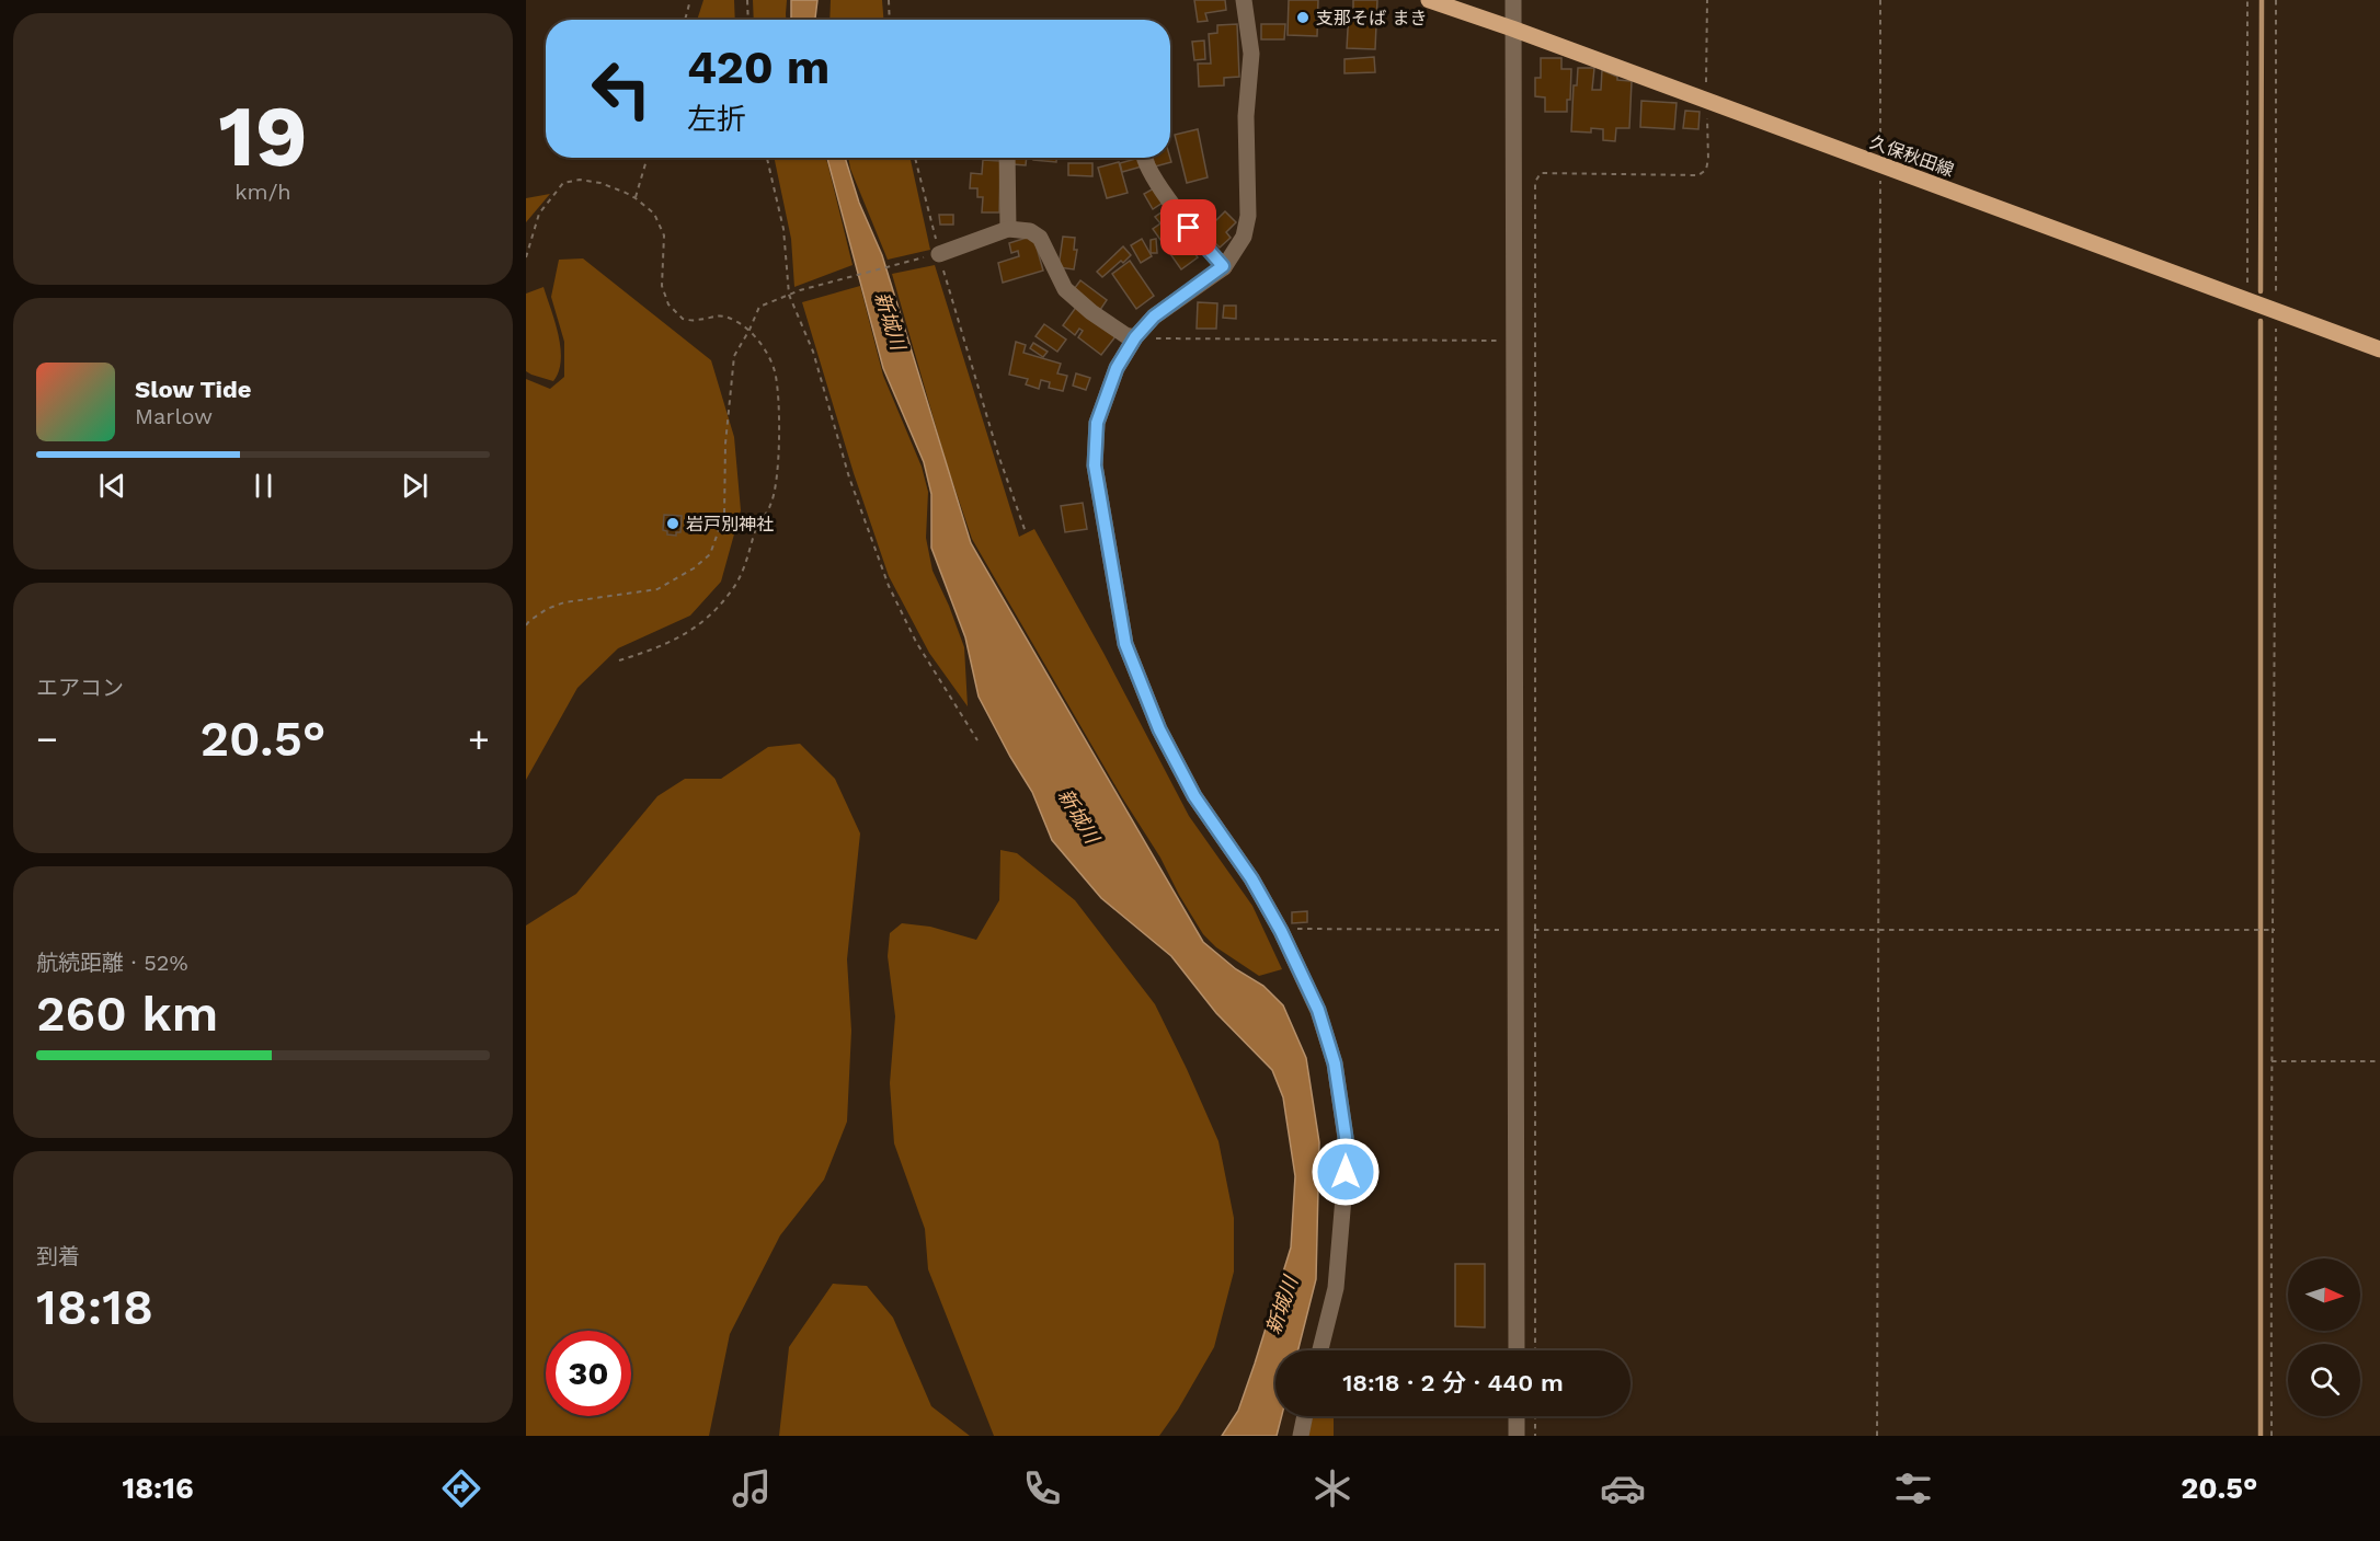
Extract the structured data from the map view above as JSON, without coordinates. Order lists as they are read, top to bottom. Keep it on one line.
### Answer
{"streets":{"main road":["久保秋田線"]},"water":["新城川"],"places":["支那そば まき","岩戸別神社"],"north":"right","page":{"tile":[["19","km/h"],"エアコン",["航続距離 · 52%","260 km"],["到着","18:18"]],"turn":["420 m","左折"],"song":["Slow Tide","Marlow"],"heat":["−","20.5°","+"],"limit":"30","trip":"18:18 · 2 分 · 440 m","tabs":["18:16","20.5°"]}}
